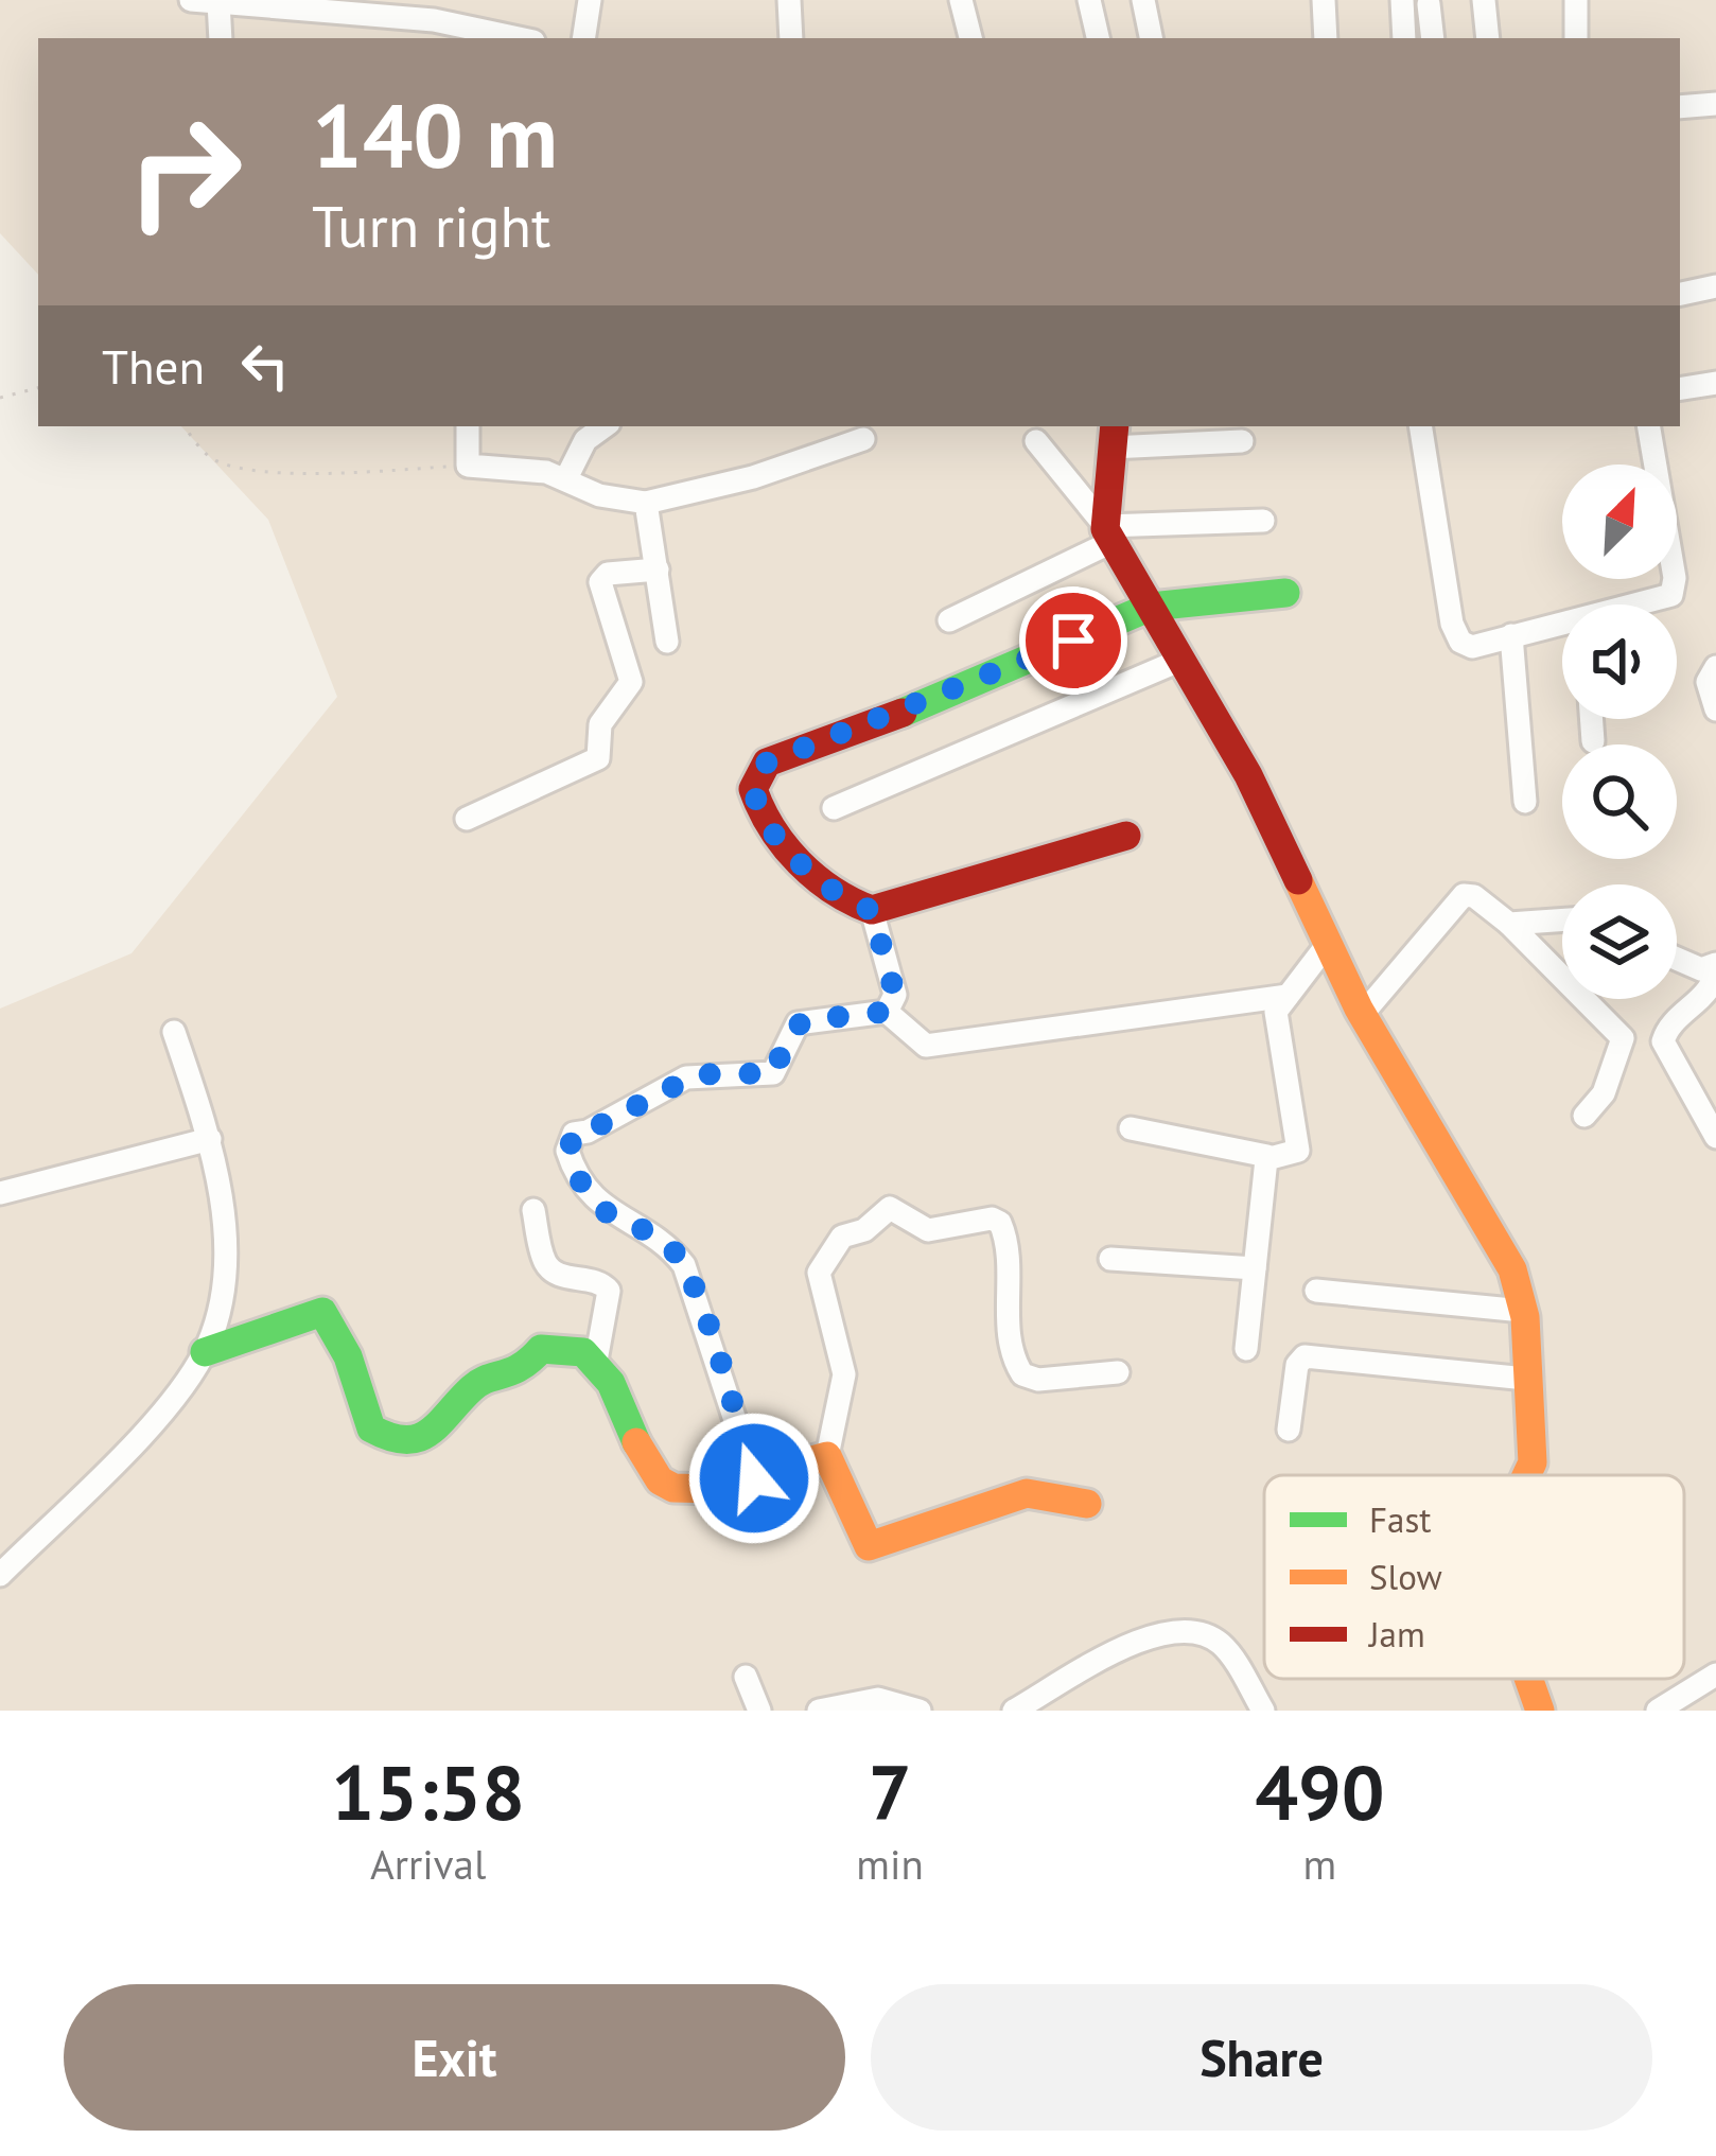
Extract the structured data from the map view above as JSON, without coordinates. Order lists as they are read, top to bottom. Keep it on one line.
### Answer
{"legend":["Fast","Slow","Jam"],"north":"top right","page":{"turn":["140 m","Turn right"],"then":"Then","eta":["15:58","Arrival","7","min","490","m"],"buttons":["Exit","Share"]}}
